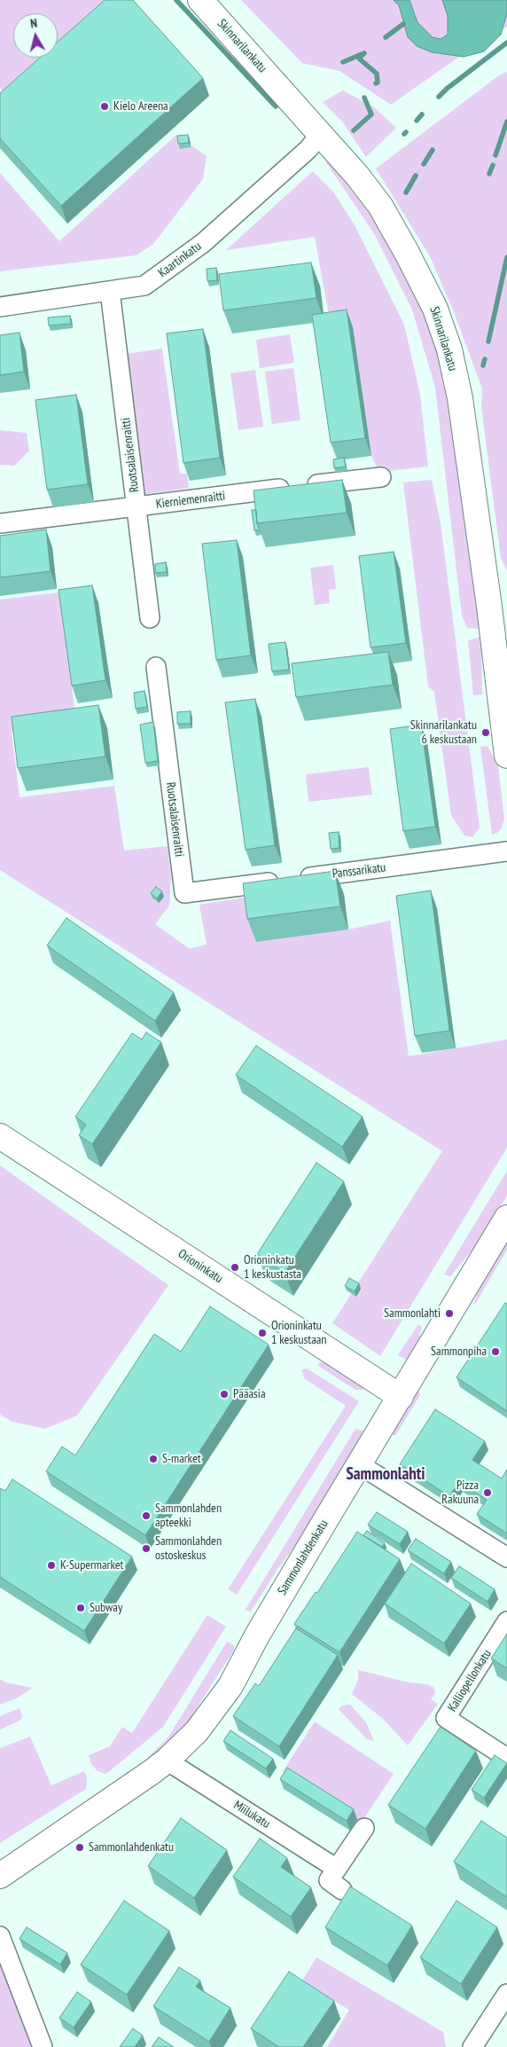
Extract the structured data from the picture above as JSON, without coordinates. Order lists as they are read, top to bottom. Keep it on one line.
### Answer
{"streets":{"main road":["Skinnarilankatu","Orioninkatu","Sammonlahdenkatu"],"street":["Kaartinkatu","Ruotsalaisenraitti","Kierniemenraitti","Panssarikatu","Kalliopellonkatu","Miilukatu"]},"crossings":[["Skinnarilankatu","Kaartinkatu"],["Kaartinkatu","Ruotsalaisenraitti"],["Ruotsalaisenraitti","Kierniemenraitti"],["Ruotsalaisenraitti","Panssarikatu"],["Orioninkatu","Sammonlahdenkatu"],["Sammonlahdenkatu","Miilukatu"]],"districts":["Sammonlahti"],"places":["Kielo Areena","Skinnarilankatu 6 keskustaan","Orioninkatu 1 keskustasta","Sammonlahti","Orioninkatu 1 keskustaan","Sammonpiha","Pääasia","S-market","Pizza Rakuuna","Sammonlahden apteekki","Sammonlahden ostoskeskus","K-Supermarket","Subway","Sammonlahdenkatu"],"north":"top"}
